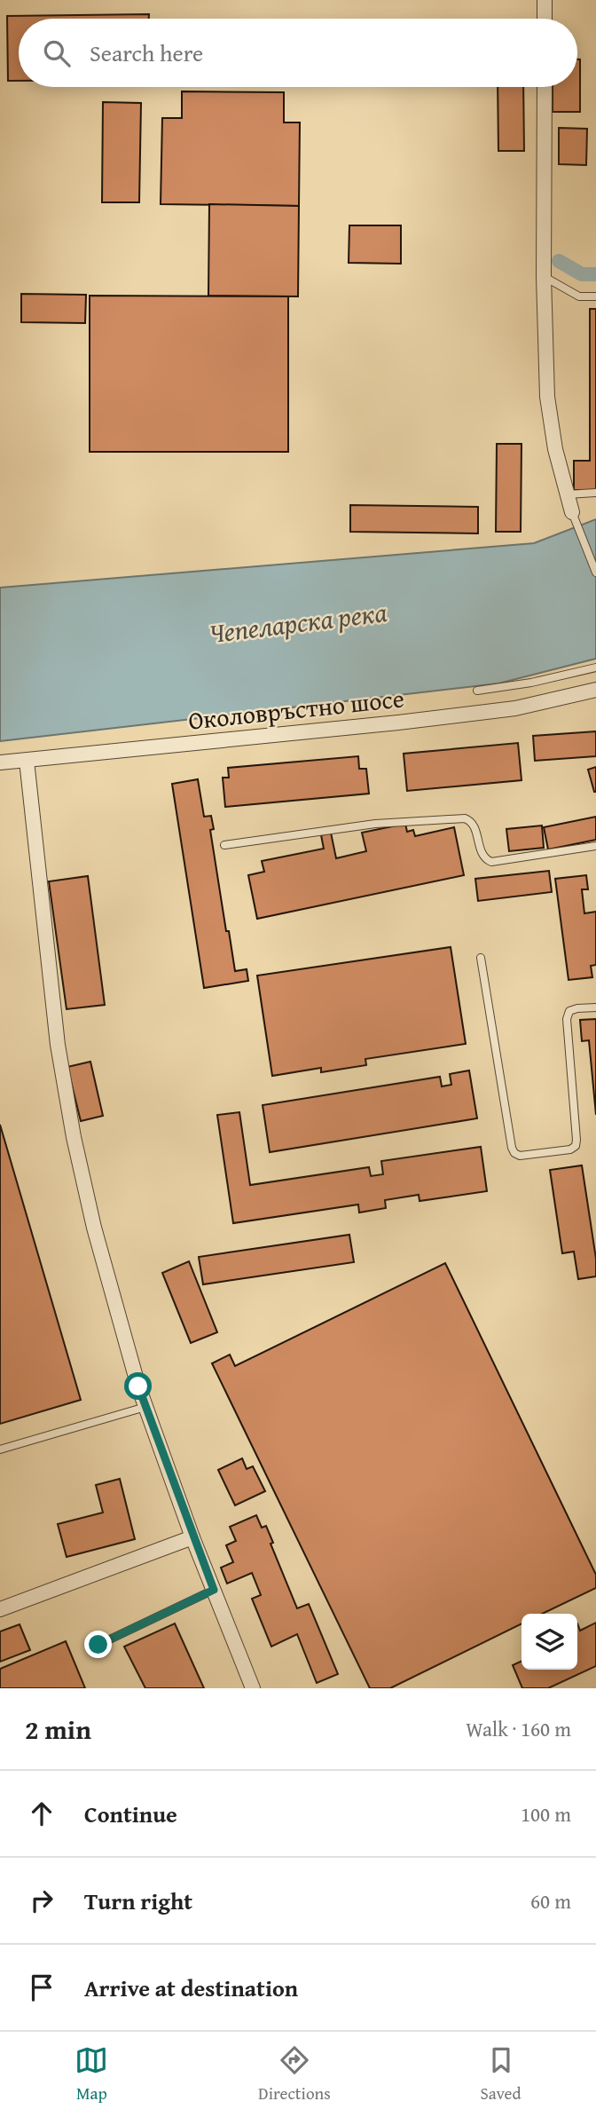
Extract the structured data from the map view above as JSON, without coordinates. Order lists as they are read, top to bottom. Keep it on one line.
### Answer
{"streets":{"street":["Околовръстно шосе"]},"water":["Чепеларска река"],"page":{"search":"Search here","heading":["2 min","Walk · 160 m"],"list":[["Continue","100 m"],["Turn right","60 m"],"Arrive at destination"],"nav":["Map","Directions","Saved"]}}
